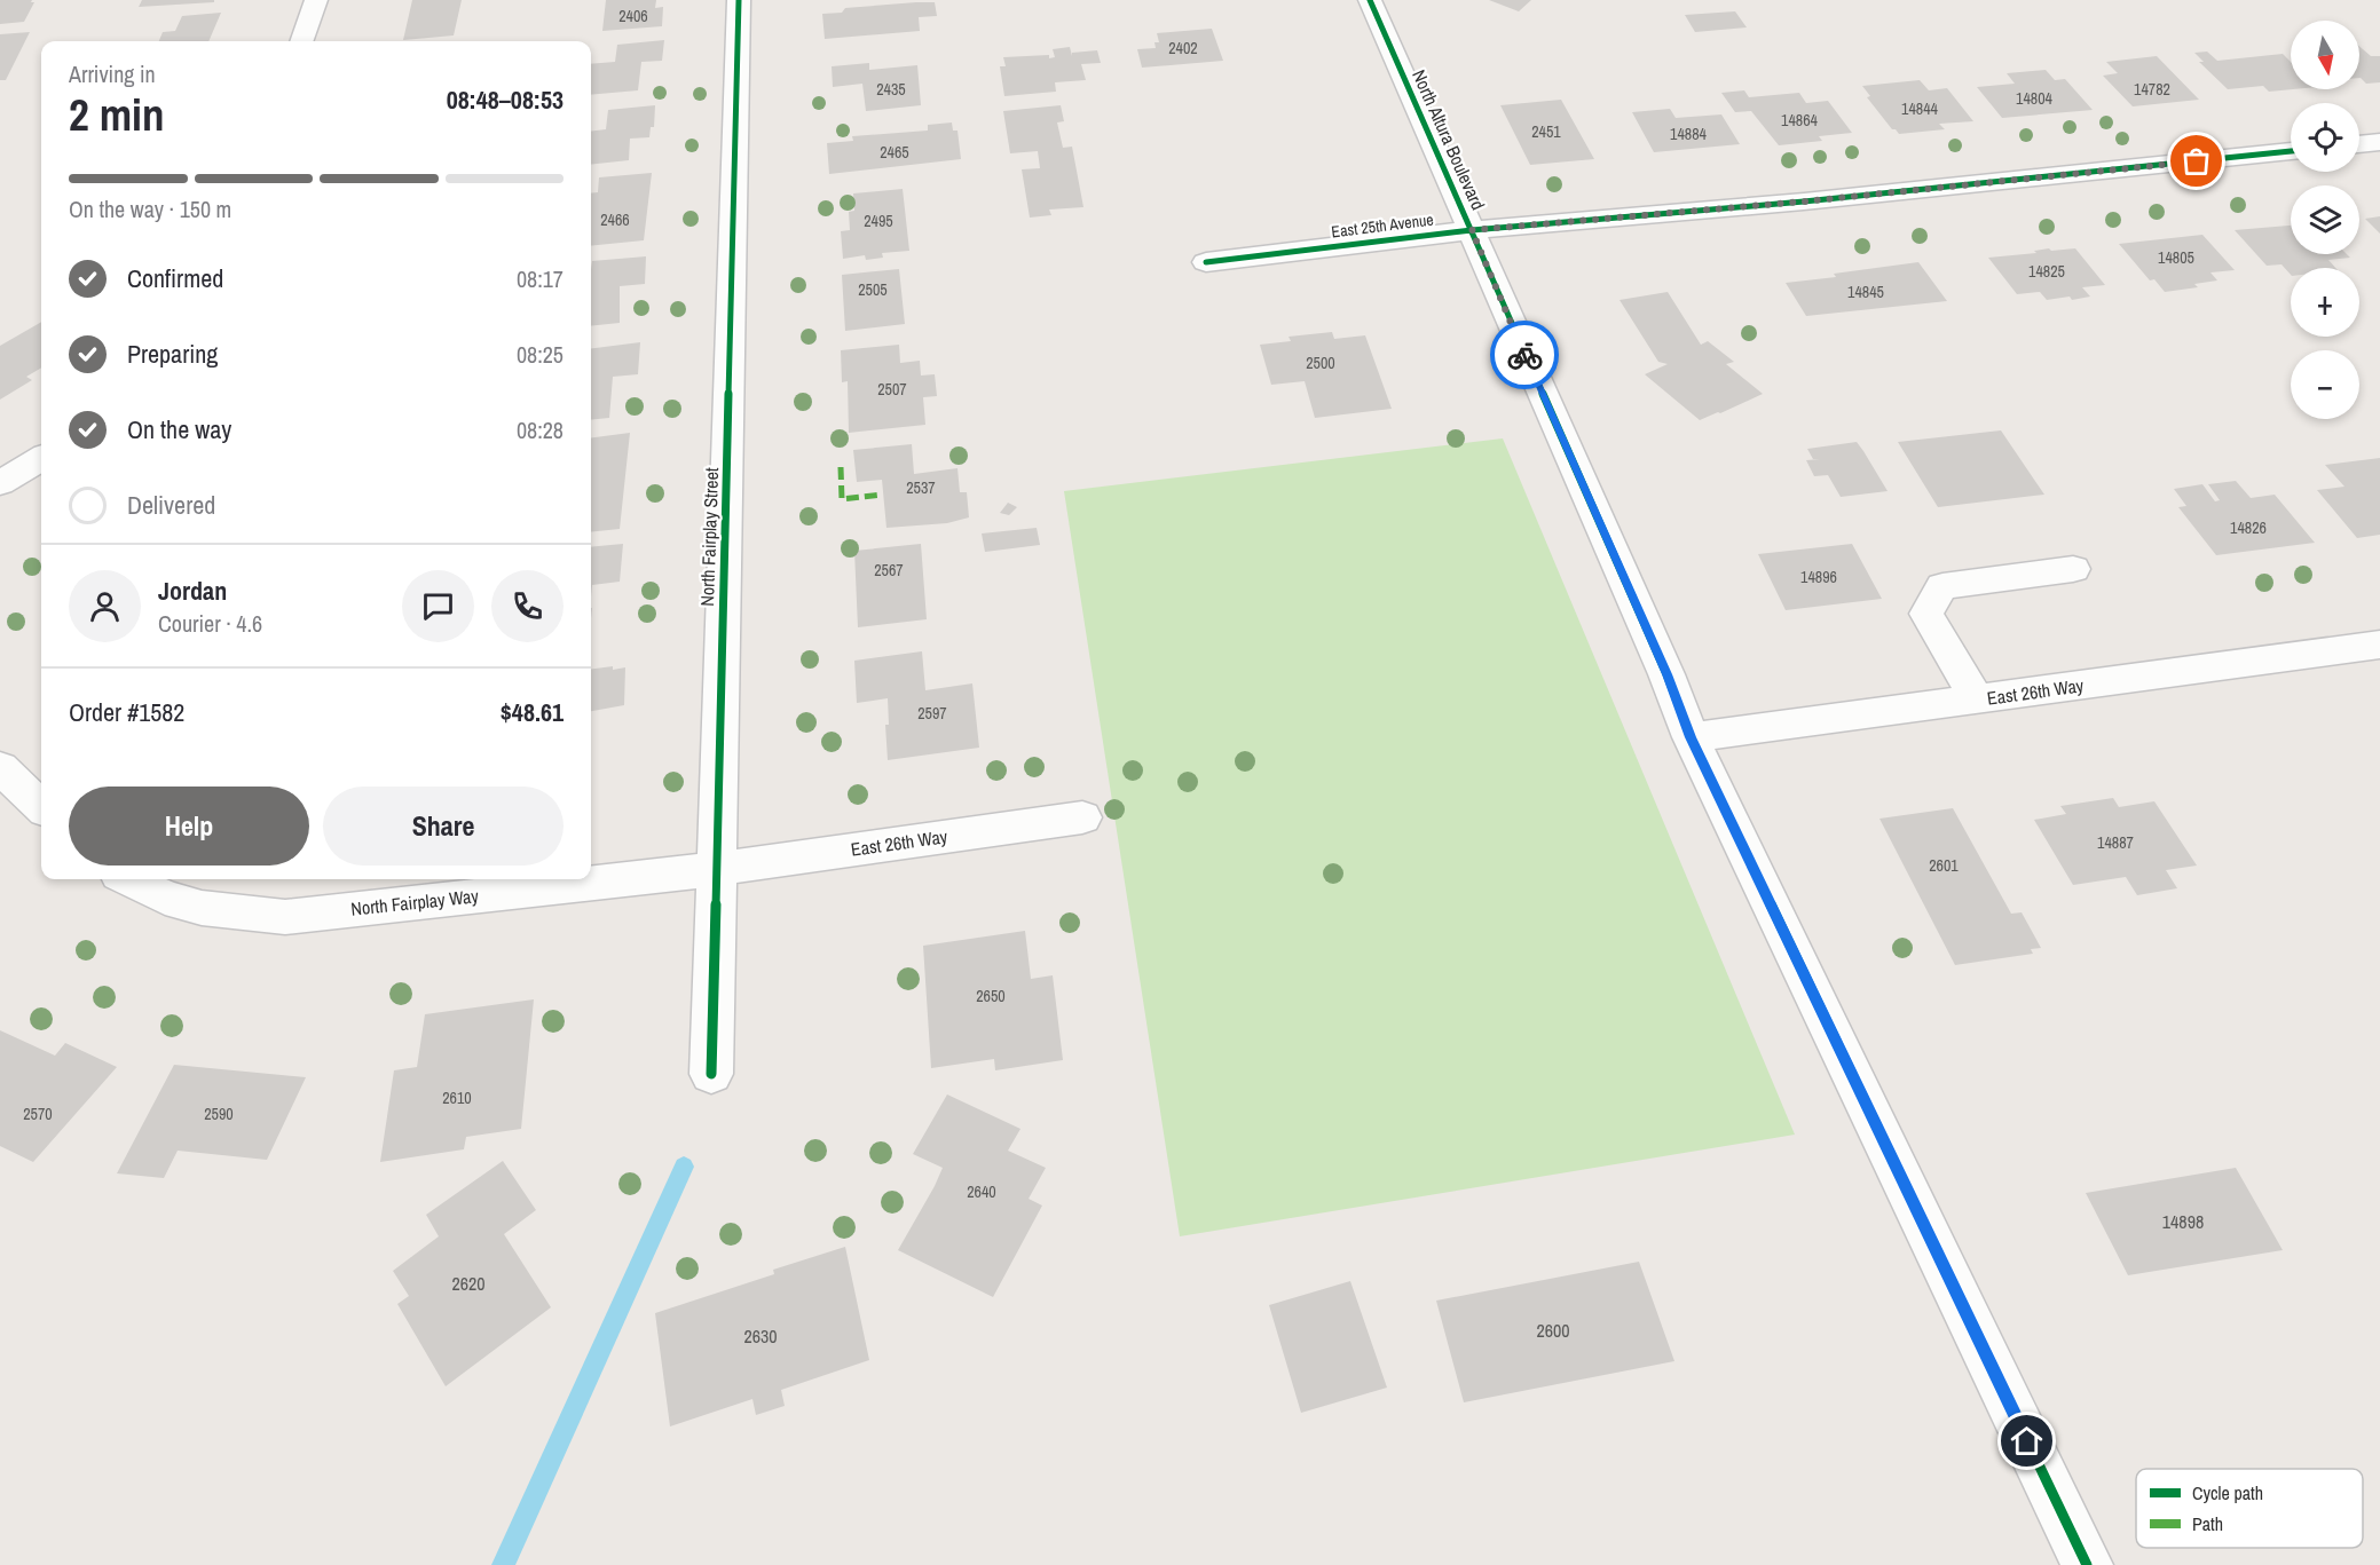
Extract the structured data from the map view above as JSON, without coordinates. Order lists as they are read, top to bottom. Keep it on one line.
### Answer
{"streets":{"street":["North Altura Boulevard","East 25th Avenue","North Fairplay Street","East 26th Way","North Fairplay Way"]},"crossings":[["North Altura Boulevard","East 25th Avenue"],["North Altura Boulevard","East 26th Way"],["North Fairplay Street","East 26th Way"],["North Fairplay Street","North Fairplay Way"],["East 26th Way","North Fairplay Way"]],"house_numbers":["2406","2402","2435","14782","14804","14844","14864","2451","14884","2465","2466","2495","14805","14825","2505","14845","2500","2507","2537","14826","2567","14896","2597","14887","2601","2650","2610","2570","2590","2640","14898","2620","2600","2630"],"legend":["Cycle path","Path"],"north":"bottom","page":{"map_buttons":["+","−"],"heading":["2 min","Arriving in","08:48–08:53"],"panel":["Jordan","Courier · 4.6","Order #1582","$48.61"],"bar":"On the way · 150 m","list":[["Confirmed","08:17"],["Preparing","08:25"],["On the way","08:28"],"Delivered"],"buttons":["Help","Share"]}}
